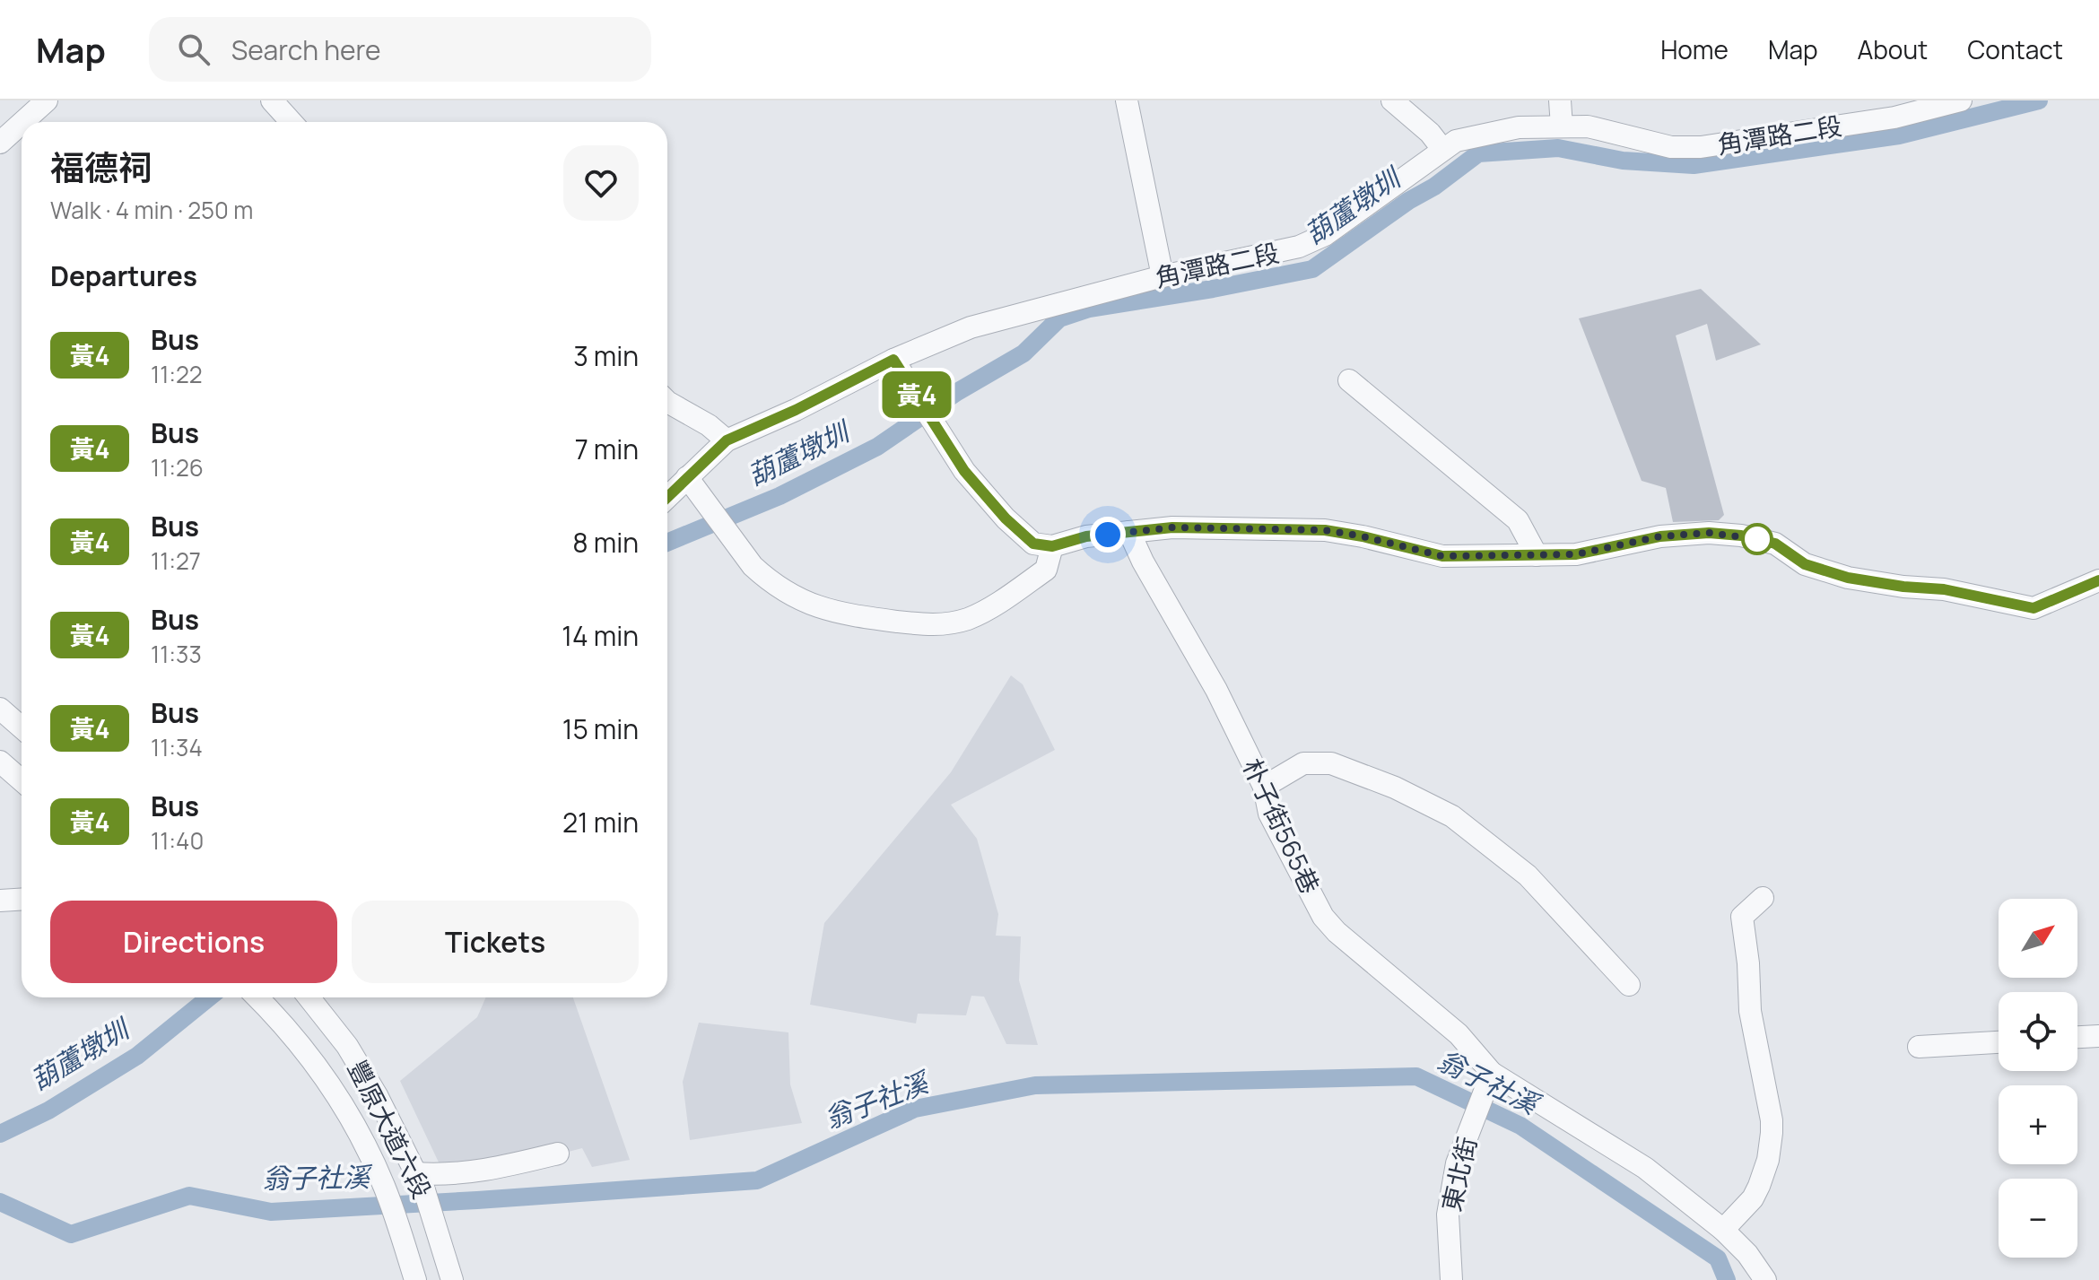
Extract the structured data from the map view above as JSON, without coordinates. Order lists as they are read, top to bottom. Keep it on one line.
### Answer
{"streets":{"street":["角潭路二段","朴子街565巷","豐原大道六段","東北街"]},"crossings":[["朴子街565巷","東北街"]],"water":["葫蘆墩圳","翁子社溪"],"lines":["bus line 黃4"],"north":"top right","page":{"header":"Map","search":"Search here","nav":["Home","Map","About","Contact"],"on_map":"黃4","heading":[["福德祠","Walk · 4 min · 250 m"],"Departures"],"list":[{"mark":"黃4","name":"Bus","note":"11:22","value":"3 min"},{"mark":"黃4","name":"Bus","note":"11:26","value":"7 min"},{"mark":"黃4","name":"Bus","note":"11:27","value":"8 min"},{"mark":"黃4","name":"Bus","note":"11:33","value":"14 min"},{"mark":"黃4","name":"Bus","note":"11:34","value":"15 min"},{"mark":"黃4","name":"Bus","note":"11:40","value":"21 min"}],"buttons":["Directions","Tickets"],"map_buttons":["+","−"]}}
